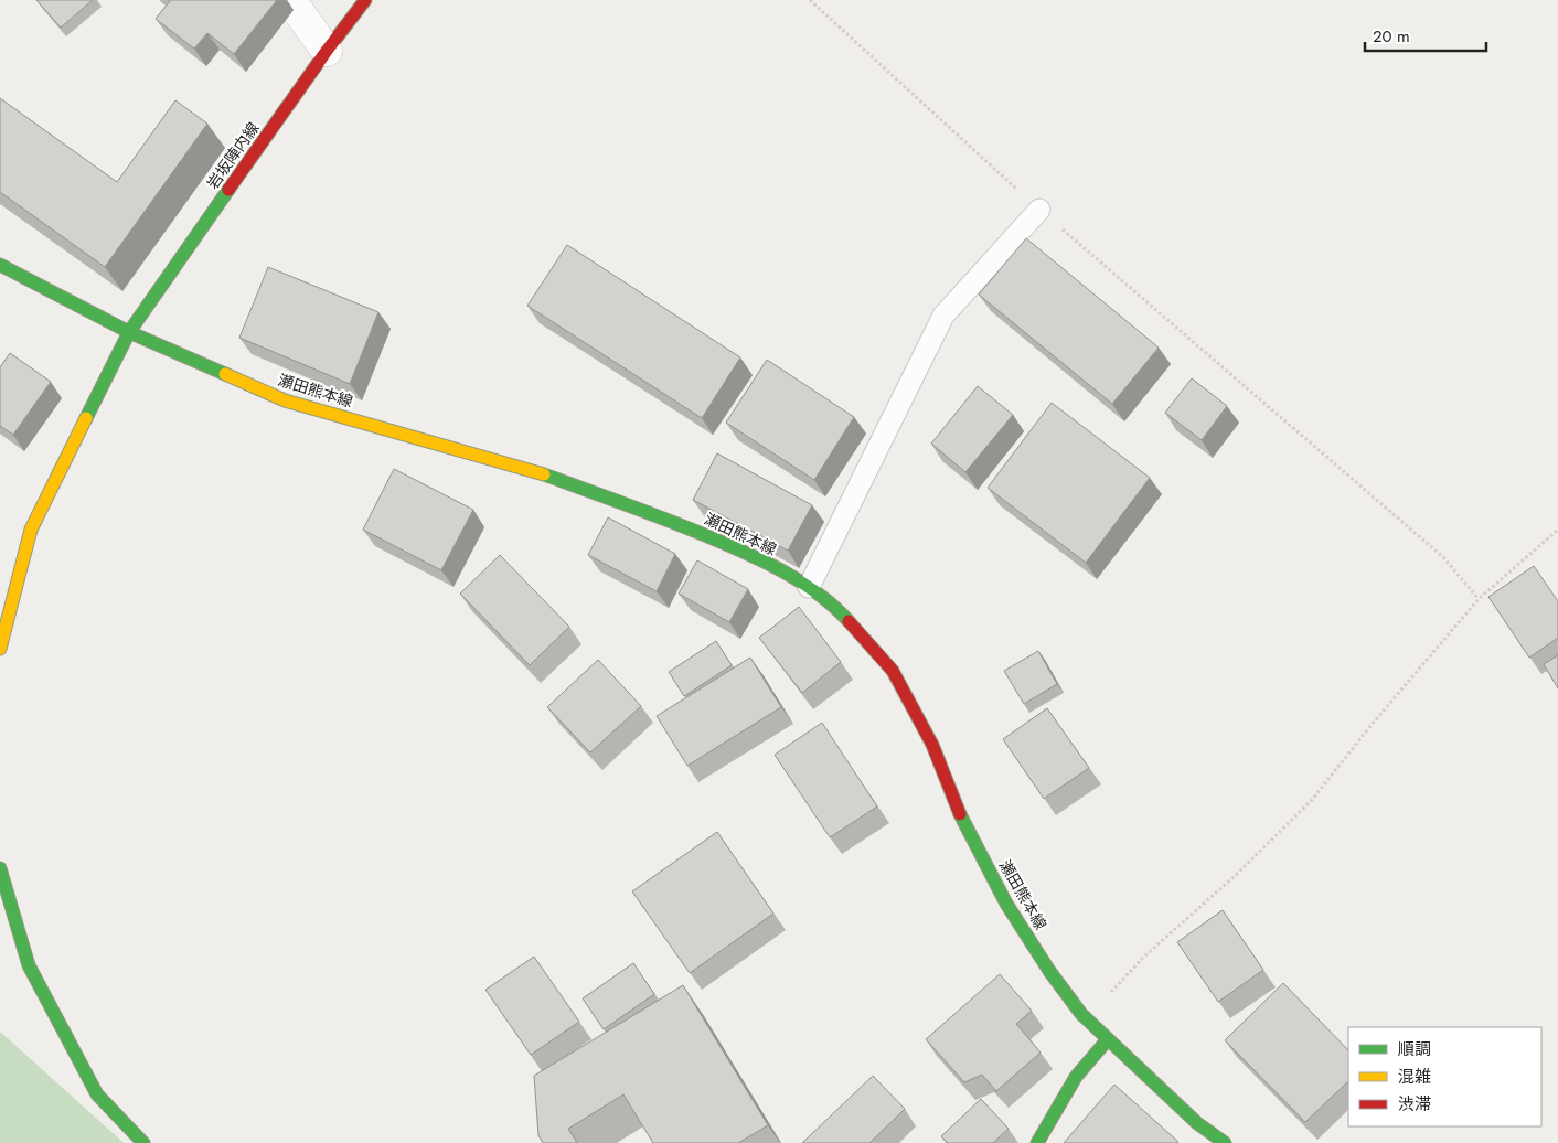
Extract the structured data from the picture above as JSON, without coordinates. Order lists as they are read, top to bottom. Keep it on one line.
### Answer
{"streets":{"main road":["岩坂陣内線","瀬田熊本線"]},"crossings":[["岩坂陣内線","瀬田熊本線"]],"legend":["順調","混雑","渋滞"],"scale_bar":"20 m"}
